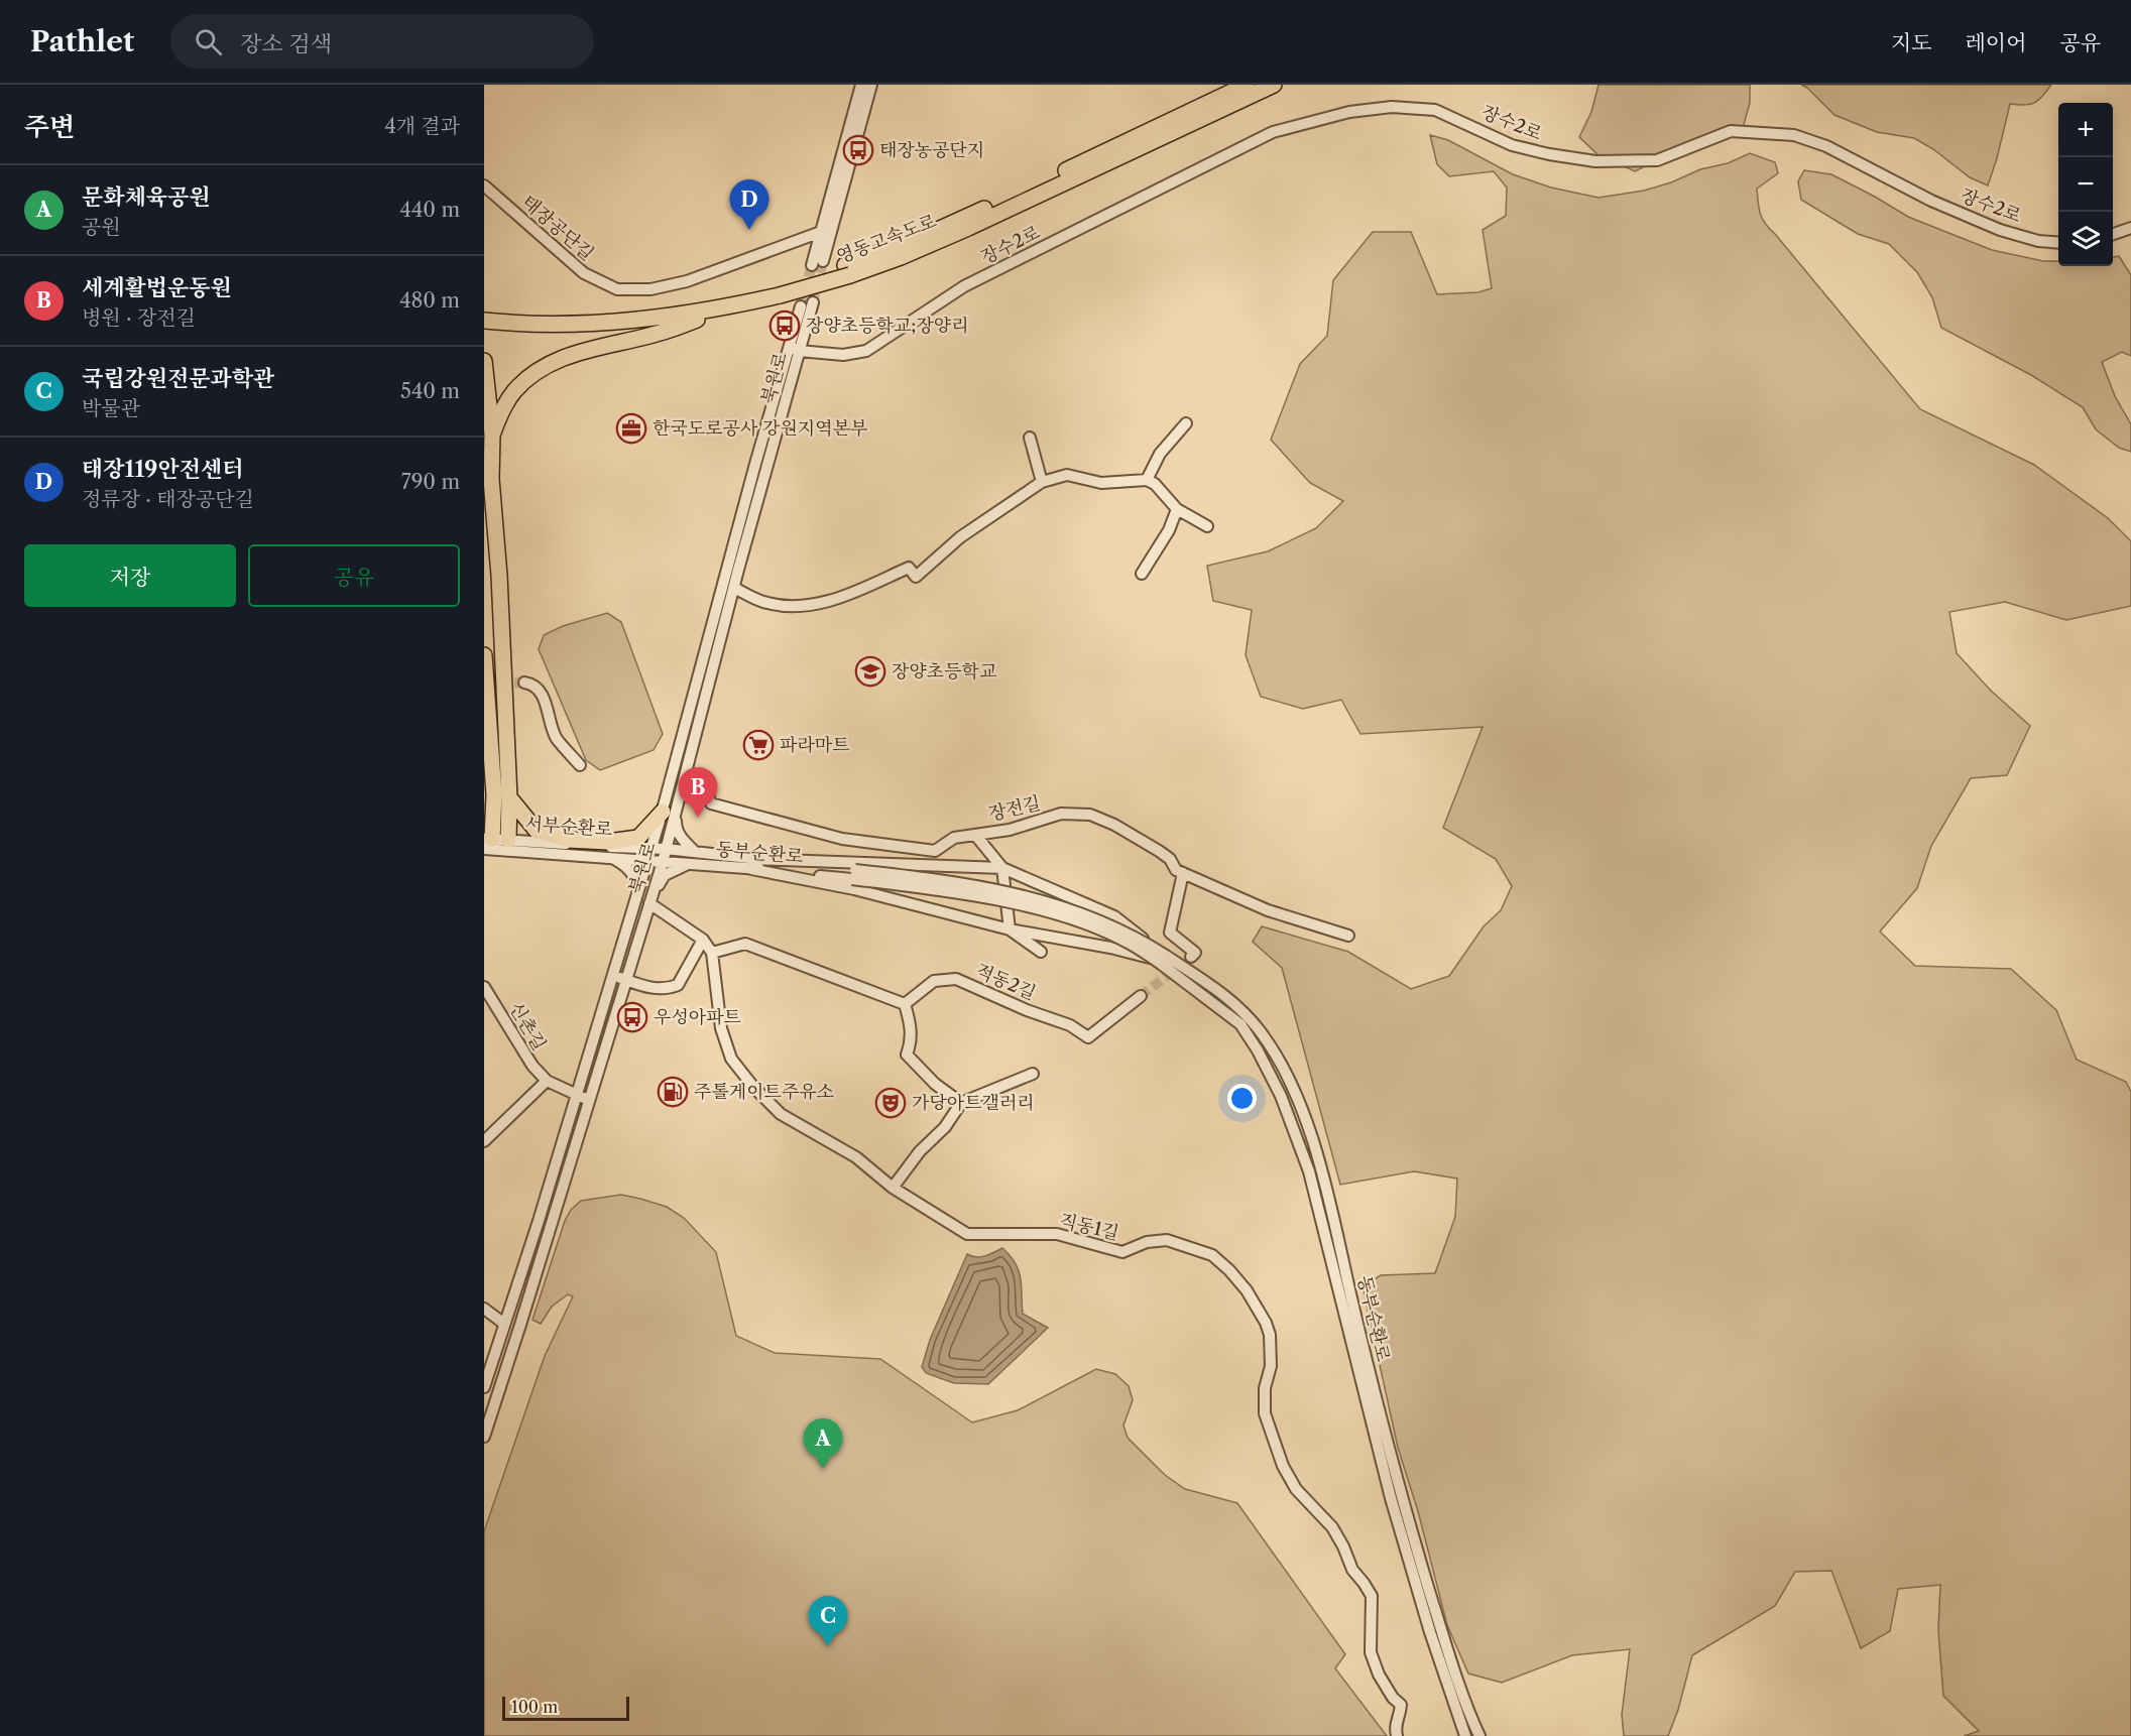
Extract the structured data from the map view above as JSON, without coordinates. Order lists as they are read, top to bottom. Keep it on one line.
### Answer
{"streets":{"highway":["영동고속도로"],"street":["장수2로","태장공단길","북원로","장전길","서부순환로","동부순환로","적동2길","신촌길","직동1길"]},"crossings":[["장수2로","북원로"],["북원로","장전길"],["북원로","서부순환로"],["북원로","동부순환로"],["북원로","신촌길"],["북원로","직동1길"],["서부순환로","동부순환로"]],"places":{"bus stop":["태장농공단지","장양초등학교;장양리","우성아파트"],"office":["한국도로공사 강원지역본부"],"school or university":["장양초등학교"],"supermarket":["파라마트"],"fuel station":["주톨게이트주유소"],"theatre":["가당아트갤러리"]},"scale_bar":"100 m","page":{"header":"Pathlet","search":"장소 검색","nav":["지도","레이어","공유"],"heading":["주변","4개 결과"],"map_buttons":["+","−"],"list":[{"mark":"A","name":"문화체육공원","note":"공원","value":"440 m"},{"mark":"B","name":"세계활법운동원","note":"병원 · 장전길","value":"480 m"},{"mark":"C","name":"국립강원전문과학관","note":"박물관","value":"540 m"},{"mark":"D","name":"태장119안전센터","note":"정류장 · 태장공단길","value":"790 m"}],"pins":["D","B","A","C"],"buttons":["저장","공유"],"scale":"100 m"}}
